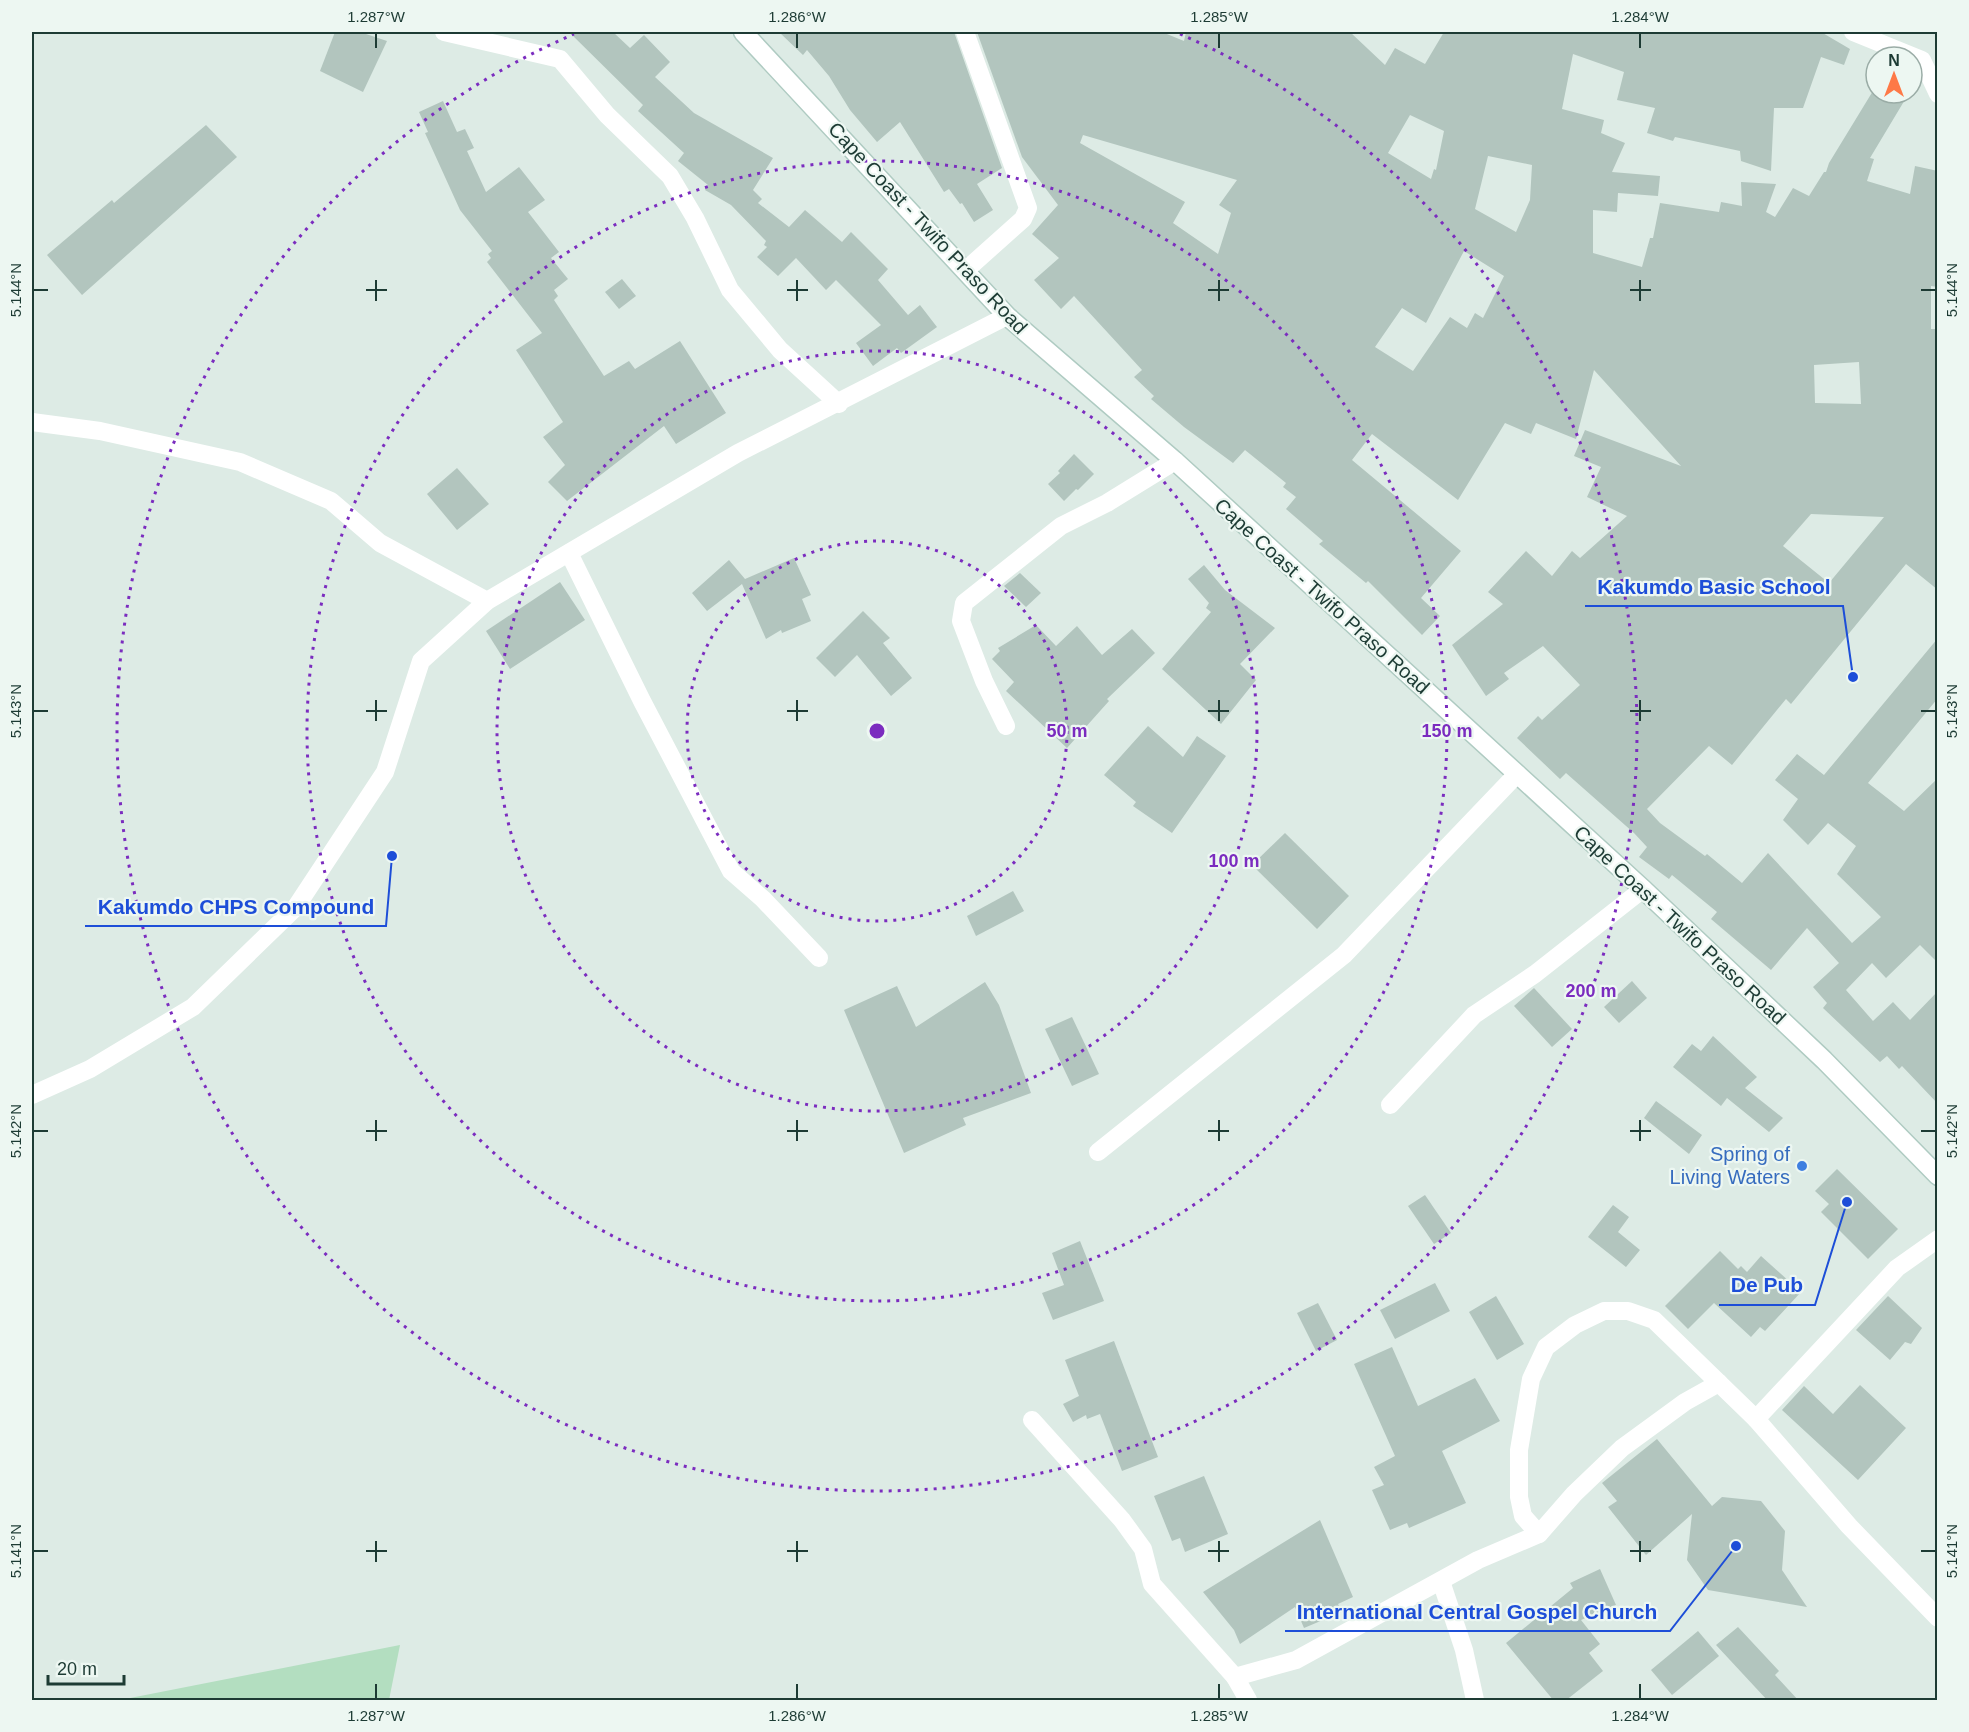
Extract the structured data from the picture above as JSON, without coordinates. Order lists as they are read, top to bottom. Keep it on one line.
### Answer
{"streets":{"street":["Cape Coast - Twifo Praso Road"]},"places":["Kakumdo Basic School","Kakumdo CHPS Compound","Spring of Living Waters","De Pub","International Central Gospel Church"],"scale_bar":"20 m","north":"top","coordinates":["1.287°W","1.286°W","1.285°W","1.284°W","5.144°N","5.143°N","5.142°N","5.141°N"],"rings":["50 m","150 m","100 m","200 m"]}
